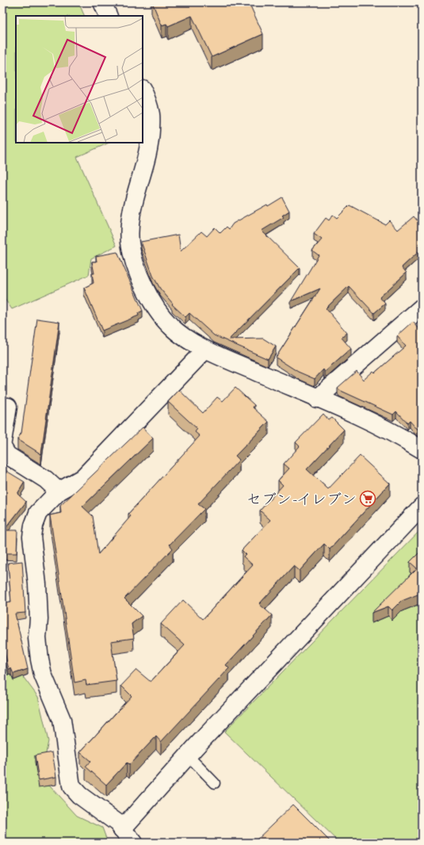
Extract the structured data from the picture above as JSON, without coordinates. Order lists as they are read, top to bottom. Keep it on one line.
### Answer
{"places":{"supermarket":["セブン-イレブン"]}}
